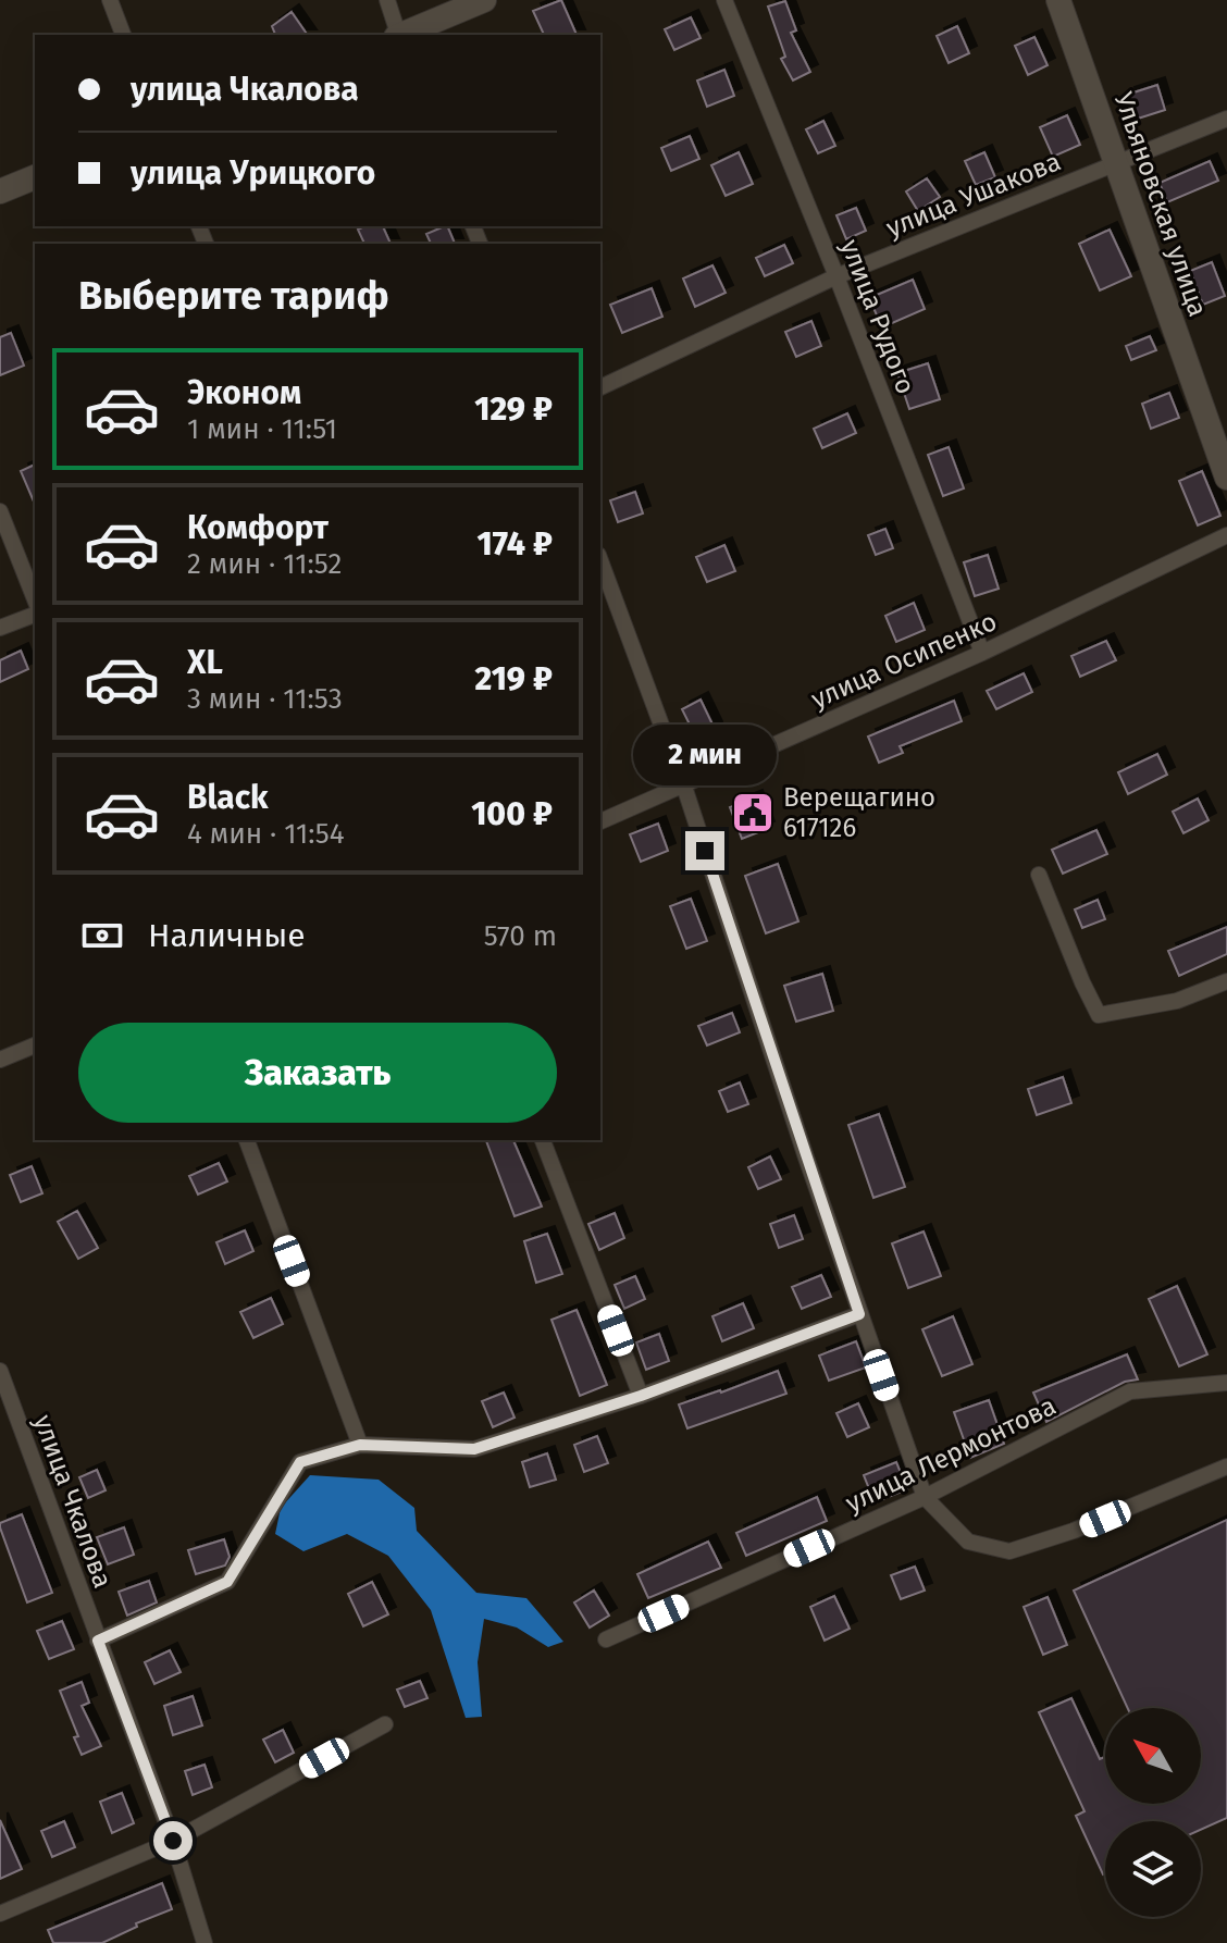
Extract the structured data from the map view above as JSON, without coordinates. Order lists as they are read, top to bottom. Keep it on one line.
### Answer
{"streets":{"street":["улица Ушакова","Ульяновская улица","улица Рудого","улица Осипенко","улица Лермонтова","улица Чкалова"]},"crossings":[["улица Ушакова","Ульяновская улица"],["улица Ушакова","улица Рудого"],["улица Рудого","улица Осипенко"]],"places":{"public building":["Верещагино 617126"]},"north":"top left","page":{"banner":["улица Чкалова","улица Урицкого"],"heading":"Выберите тариф","list":[{"name":"Эконом","note":"1 мин · 11:51","value":"129 ₽"},{"name":"Комфорт","note":"2 мин · 11:52","value":"174 ₽"},{"name":"XL","note":"3 мин · 11:53","value":"219 ₽"},{"name":"Black","note":"4 мин · 11:54","value":"100 ₽"}],"bubble":"2 мин","pay":["Наличные","570 m"],"buttons":"Заказать"}}
